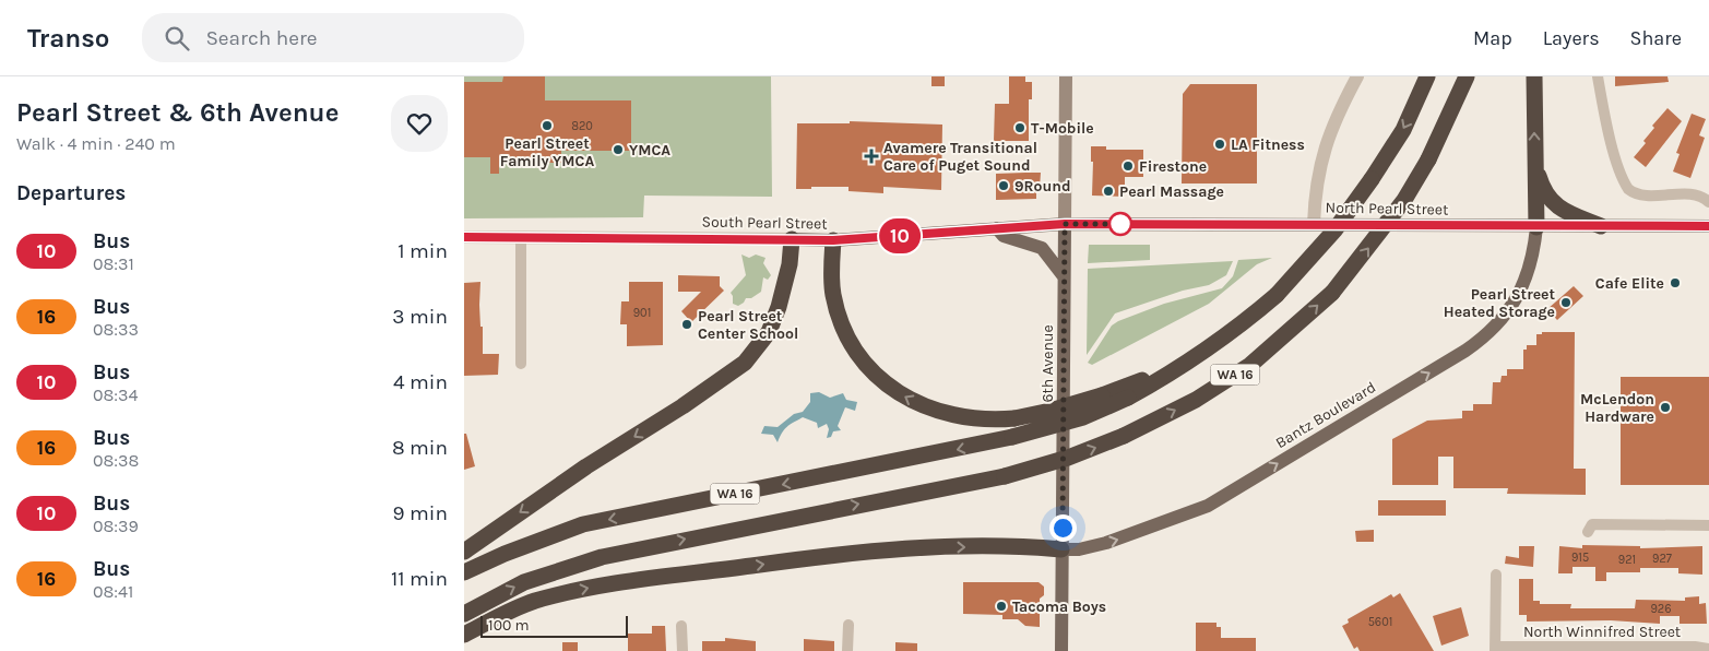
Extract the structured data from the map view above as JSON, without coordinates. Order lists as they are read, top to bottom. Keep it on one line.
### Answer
{"streets":{"highway":["WA 16"],"main road":["North Pearl Street","South Pearl Street","6th Avenue","Bantz Boulevard"],"street":["North Winnifred Street"]},"crossings":[["North Pearl Street","South Pearl Street"],["North Pearl Street","6th Avenue"],["North Pearl Street","Bantz Boulevard"],["South Pearl Street","6th Avenue"],["6th Avenue","Bantz Boulevard"]],"one_way":["Bantz Boulevard"],"places":{"other":["Pearl Street Family YMCA","T-Mobile","LA Fitness","YMCA","Firestone","9Round","Pearl Massage","Cafe Elite","Pearl Street Heated Storage","Pearl Street Center School","McLendon Hardware","Tacoma Boys"],"health":["Avamere Transitional Care of Puget Sound"]},"lines":["bus line 10"],"house_numbers":["820","901","915","927","921","926","5601"],"scale_bar":"100 m","page":{"header":"Transo","search":"Search here","nav":["Map","Layers","Share"],"heading":[["Pearl Street & 6th Avenue","Walk · 4 min · 240 m"],"Departures"],"on_map":"10","list":[{"mark":"10","name":"Bus","note":"08:31","value":"1 min"},{"mark":"16","name":"Bus","note":"08:33","value":"3 min"},{"mark":"10","name":"Bus","note":"08:34","value":"4 min"},{"mark":"16","name":"Bus","note":"08:38","value":"8 min"},{"mark":"10","name":"Bus","note":"08:39","value":"9 min"},{"mark":"16","name":"Bus","note":"08:41","value":"11 min"}],"scale":"100 m"}}
